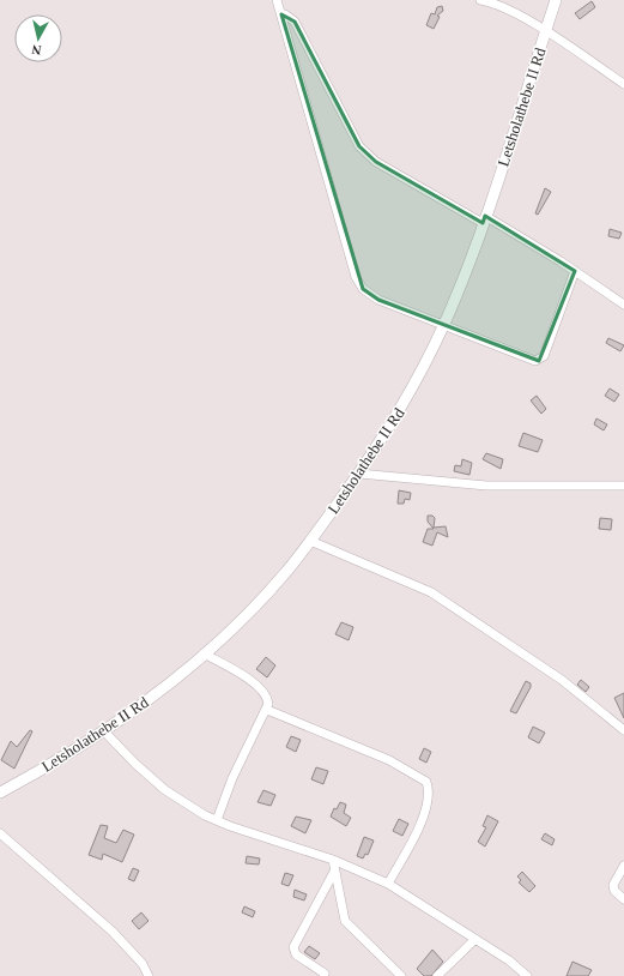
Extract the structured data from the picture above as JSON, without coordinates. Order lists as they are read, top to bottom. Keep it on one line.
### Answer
{"streets":{"street":["Letsholathebe II Rd"]},"north":"bottom"}
